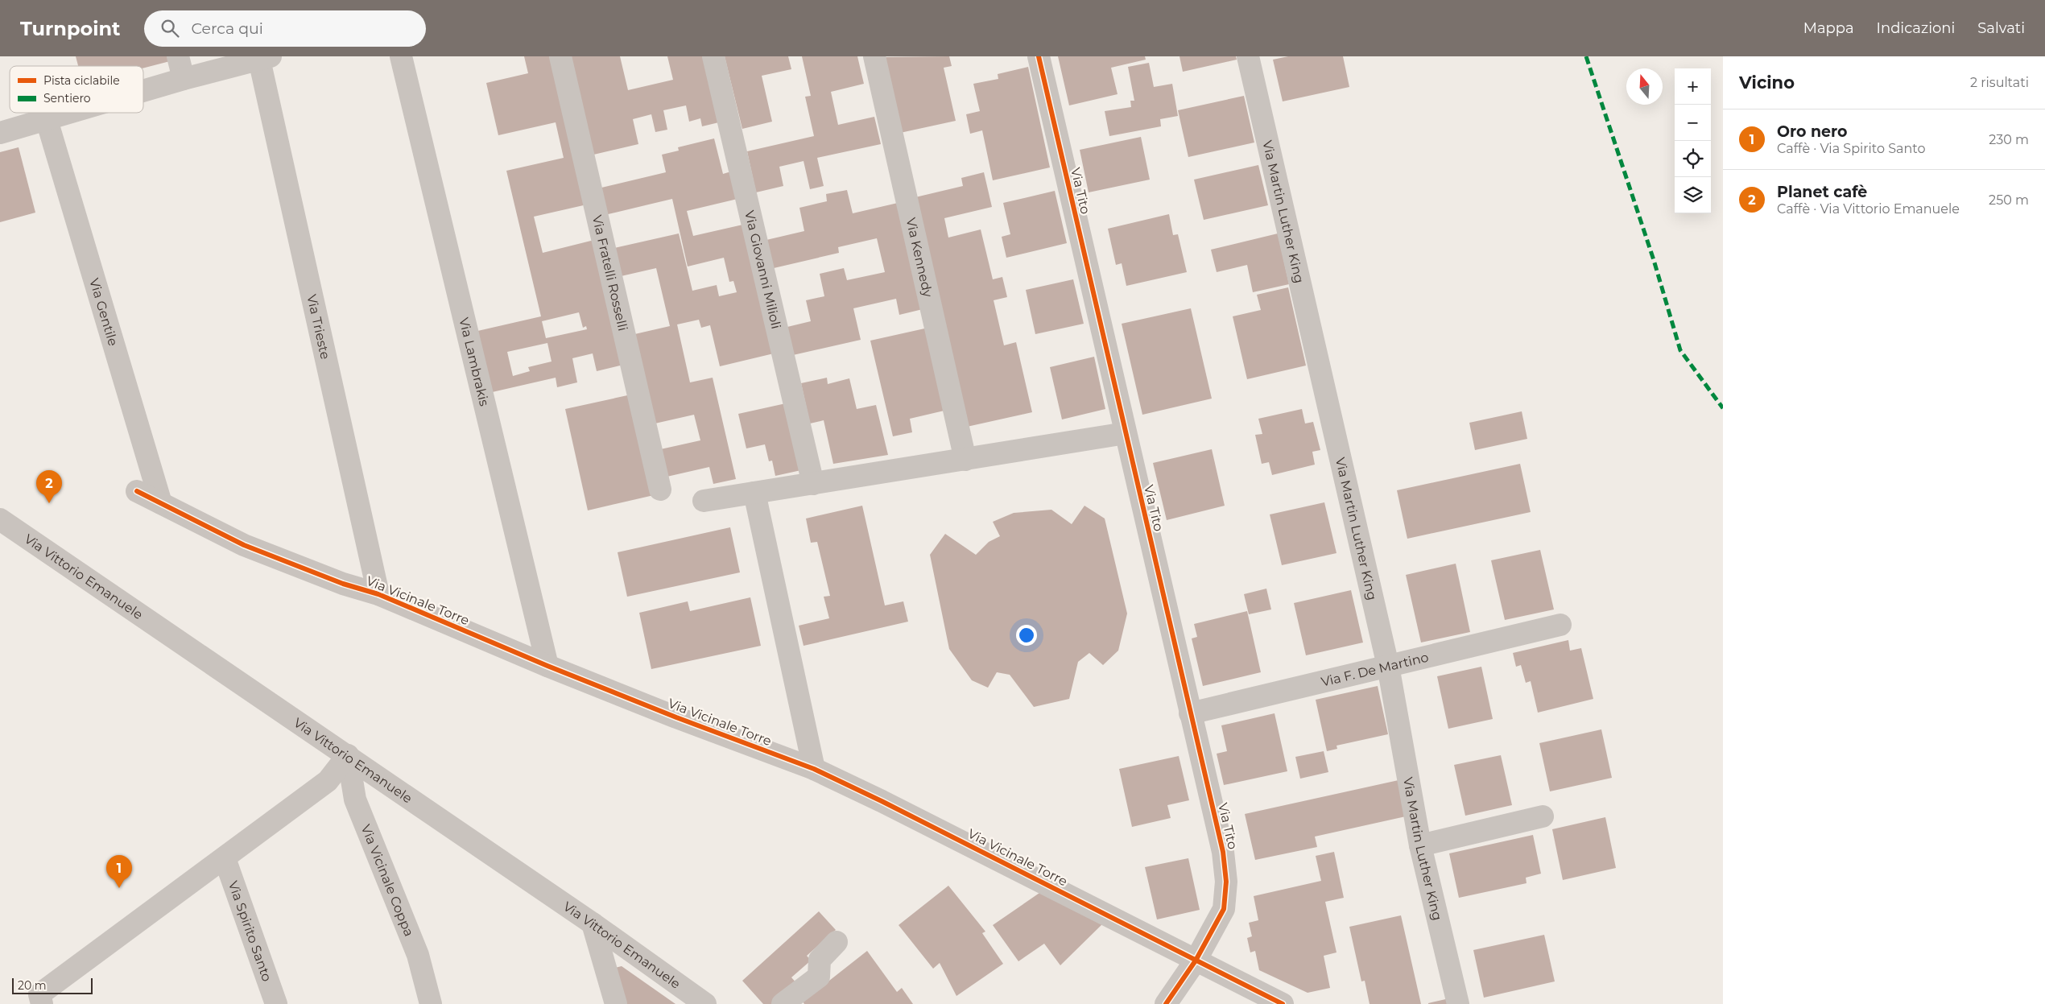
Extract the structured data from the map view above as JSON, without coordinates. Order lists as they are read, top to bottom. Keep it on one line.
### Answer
{"streets":{"street":["Via Tito","Via Martin Luther King","Via Kennedy","Via Giovanni Milioli","Via Fratelli Rosselli","Via Gentile","Via Trieste","Via Lambrakis","Via Vittorio Emanuele","Via Vicinale Torre","Via F. De Martino","Via Vicinale Coppa","Via Spirito Santo"]},"crossings":[["Via Tito","Via Vicinale Torre"],["Via Tito","Via F. De Martino"],["Via Martin Luther King","Via F. De Martino"],["Via Gentile","Via Vicinale Torre"],["Via Trieste","Via Vicinale Torre"],["Via Lambrakis","Via Vicinale Torre"],["Via Vittorio Emanuele","Via Vicinale Coppa"]],"legend":["Pista ciclabile","Sentiero"],"scale_bar":"20 m","north":"top","page":{"header":"Turnpoint","search":"Cerca qui","nav":["Mappa","Indicazioni","Salvati"],"heading":["Vicino","2 risultati"],"map_buttons":["+","−"],"list":[{"mark":"1","name":"Oro nero","note":"Caffè · Via Spirito Santo","value":"230 m"},{"mark":"2","name":"Planet cafè","note":"Caffè · Via Vittorio Emanuele","value":"250 m"}],"pins":["2","1"],"scale":"20 m"}}
